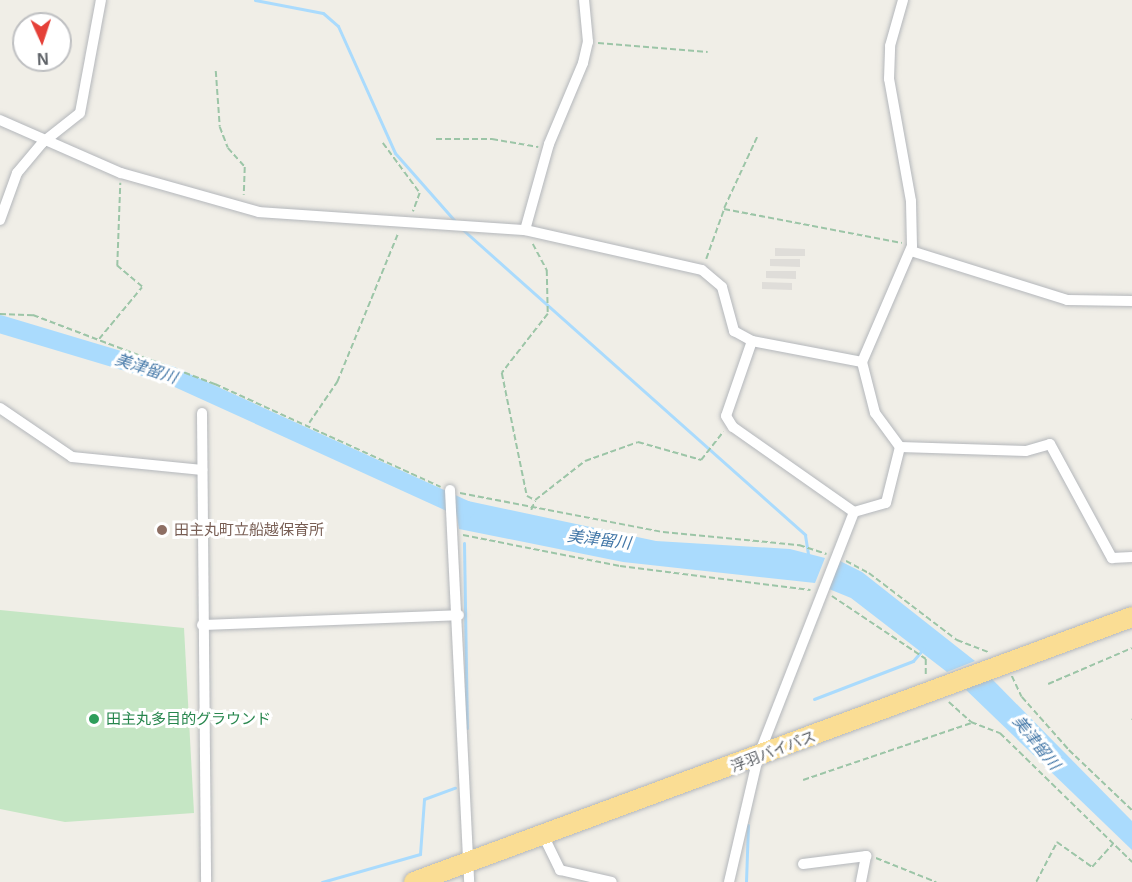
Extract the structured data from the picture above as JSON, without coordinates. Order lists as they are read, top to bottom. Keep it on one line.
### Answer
{"streets":{"highway":["浮羽バイパス"]},"water":["美津留川"],"places":["田主丸町立船越保育所","田主丸多目的グラウンド"],"north":"bottom"}
